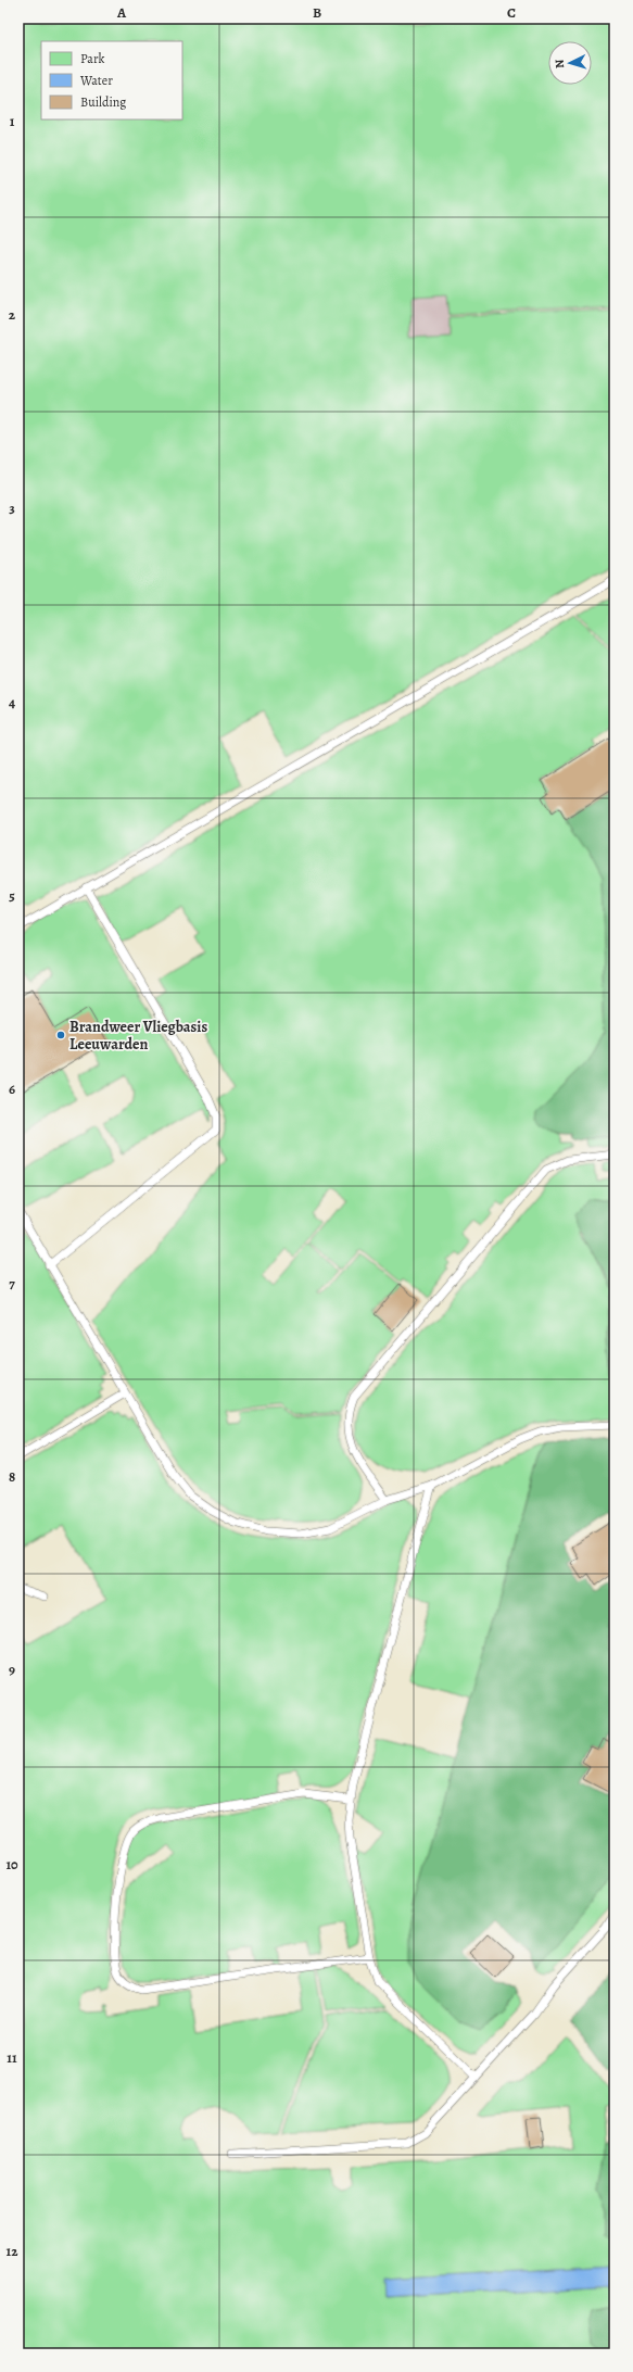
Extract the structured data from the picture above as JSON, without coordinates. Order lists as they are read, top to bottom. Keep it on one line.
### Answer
{"places":["Brandweer Vliegbasis Leeuwarden"],"legend":["Park","Water","Building"],"north":"left","grid":{"columns":["A","B","C"],"rows":["1","2","3","4","5","6","7","8","9","10","11","12"]}}
